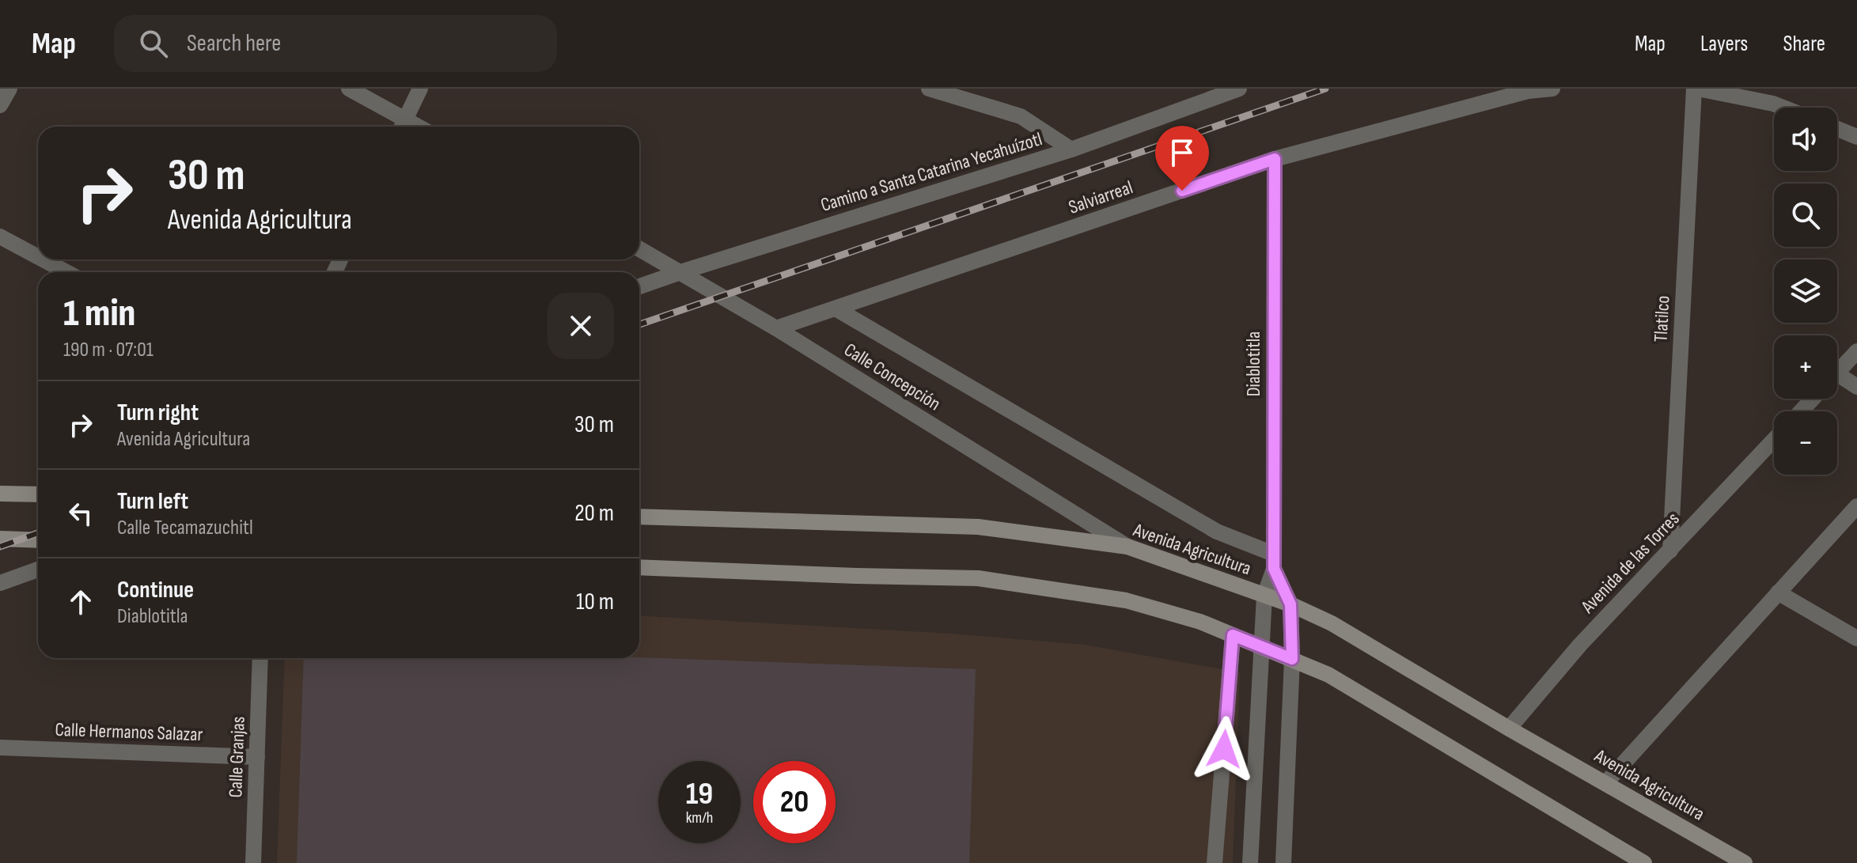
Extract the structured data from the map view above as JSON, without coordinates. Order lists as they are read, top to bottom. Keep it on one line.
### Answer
{"streets":{"main road":["Avenida Agricultura"],"street":["Camino a Santa Catarina Yecahuízotl","Salviarreal","Tlatilco","Diablotitla","Calle Concepción","Avenida de las Torres","Calle Hermanos Salazar","Calle Granjas"]},"crossings":[["Camino a Santa Catarina Yecahuízotl","Calle Concepción"],["Salviarreal","Diablotitla"],["Salviarreal","Calle Concepción"],["Tlatilco","Avenida de las Torres"],["Diablotitla","Avenida Agricultura"],["Calle Concepción","Avenida Agricultura"],["Avenida Agricultura","Avenida de las Torres"],["Calle Hermanos Salazar","Calle Granjas"]],"page":{"header":"Map","search":"Search here","nav":["Map","Layers","Share"],"map_buttons":["+","−"],"turn":["30 m","Avenida Agricultura"],"heading":["1 min","190 m · 07:01"],"list":[{"name":"Turn right","note":"Avenida Agricultura","value":"30 m"},{"name":"Turn left","note":"Calle Tecamazuchitl","value":"20 m"},{"name":"Continue","note":"Diablotitla","value":"10 m"}],"speed":"19 km/h","limit":"20"}}
